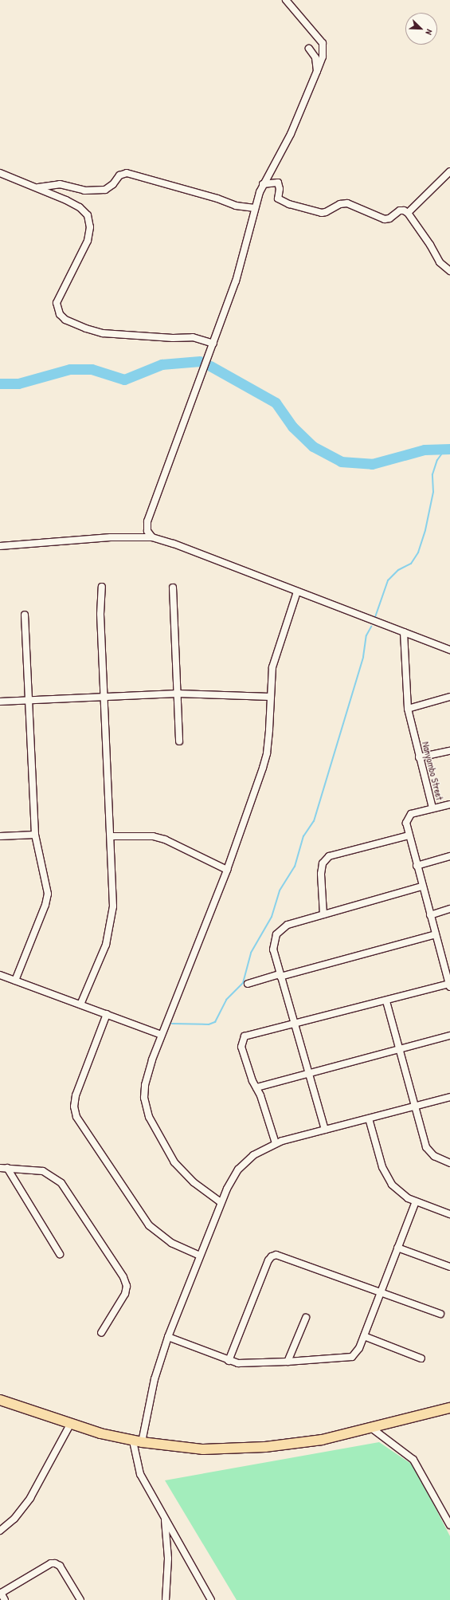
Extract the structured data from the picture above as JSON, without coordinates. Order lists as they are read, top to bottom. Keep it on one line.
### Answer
{"streets":{"street":["Nanyombo Street"]},"north":"bottom right"}
